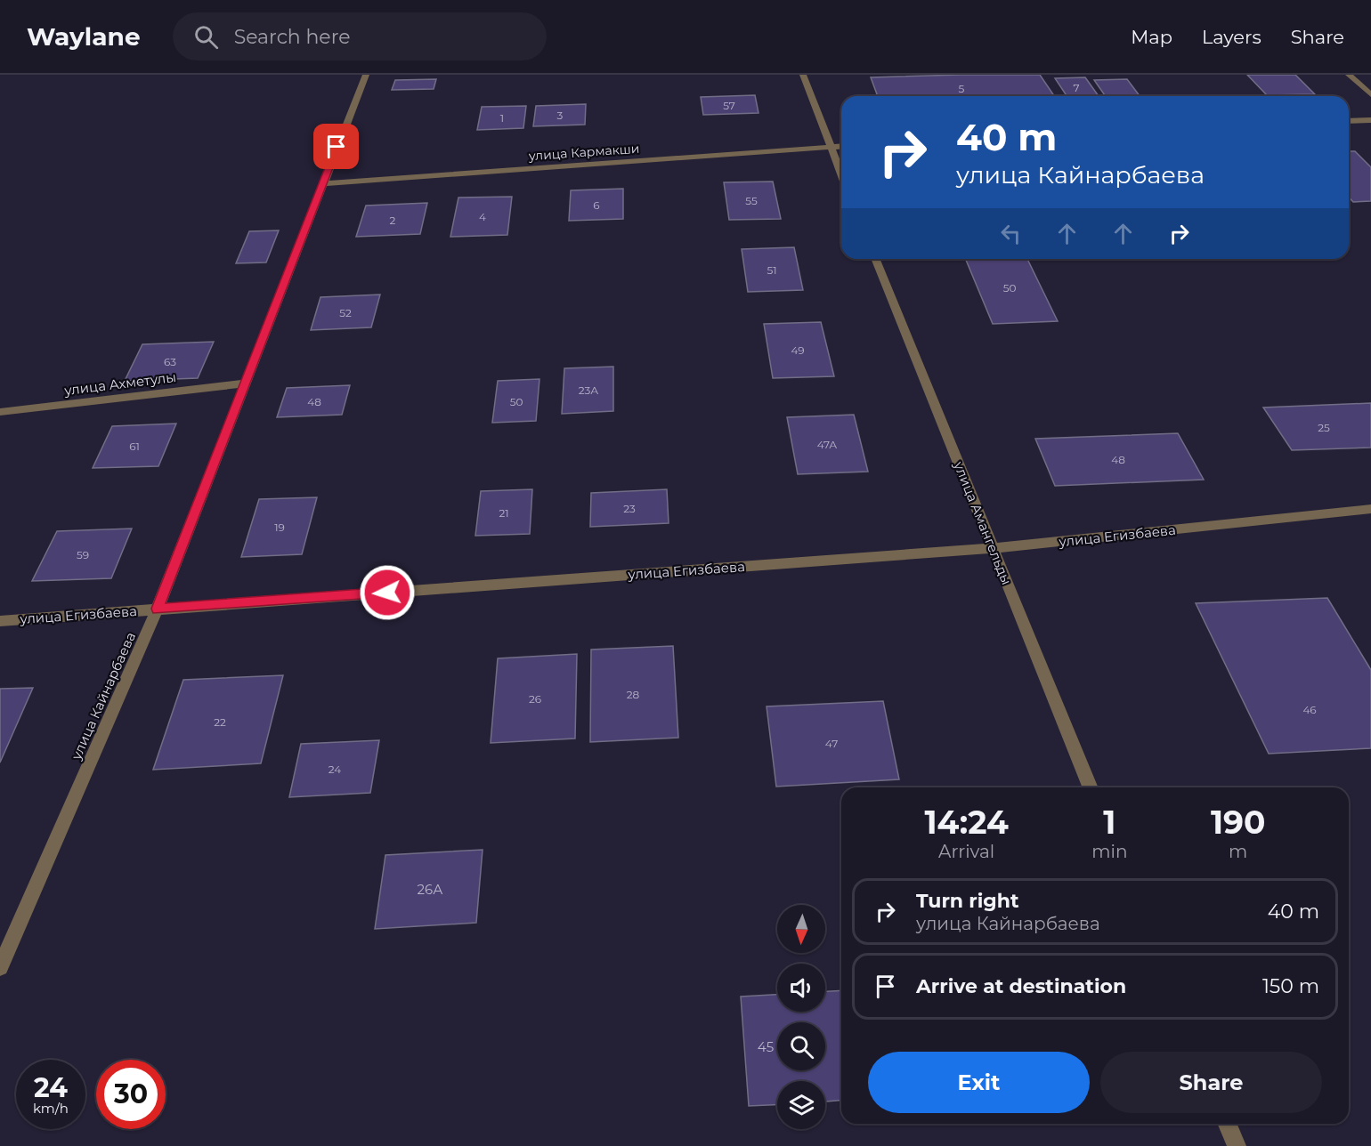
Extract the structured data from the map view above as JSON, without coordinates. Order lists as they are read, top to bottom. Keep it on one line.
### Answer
{"streets":{"street":["улица Кармакши","улица Ахметулы","улица Амангельды","улица Егизбаева","улица Кайнарбаева"]},"crossings":[["улица Кармакши","улица Кайнарбаева"],["улица Ахметулы","улица Кайнарбаева"],["улица Амангельды","улица Егизбаева"],["улица Егизбаева","улица Кайнарбаева"]],"house_numbers":["7","5","57","3","1","55","6","4","2","51","50","52","49","63","23А","48","50","25","47А","61","48","23","21","19","59","28","26","46","22","47","24","26А","45"],"north":"bottom","page":{"header":"Waylane","search":"Search here","nav":["Map","Layers","Share"],"turn":["40 m","улица Кайнарбаева"],"eta":["14:24","Arrival","1","min","190","m"],"list":[{"name":"Turn right","note":"улица Кайнарбаева","value":"40 m"},{"name":"Arrive at destination","value":"150 m"}],"buttons":["Exit","Share"],"speed":"24 km/h","limit":"30"}}
